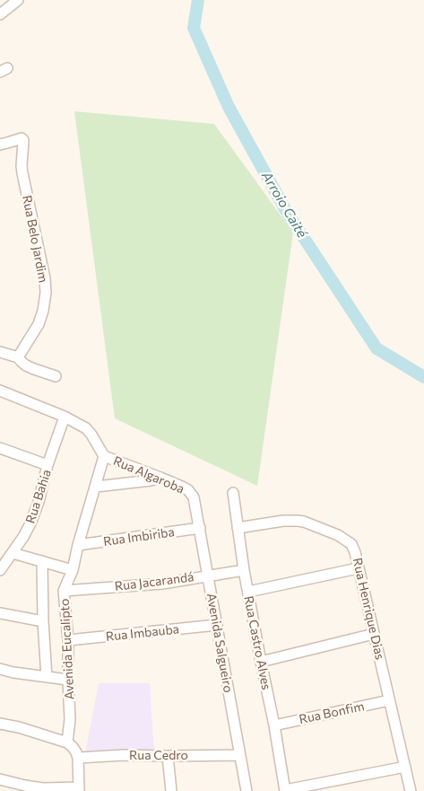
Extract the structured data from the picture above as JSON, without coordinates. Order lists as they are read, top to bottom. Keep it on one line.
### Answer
{"streets":{"street":["Rua Belo Jardim","Rua Algaroba","Rua Bahia","Rua Imbiriba","Rua Jacarandá","Rua Henrique Dias","Rua Imbauba","Avenida Salgueiro","Rua Castro Alves","Avenida Eucalipto","Rua Bonfim","Rua Cedro"]},"crossings":[["Rua Algaroba","Avenida Salgueiro"],["Rua Algaroba","Avenida Eucalipto"],["Rua Imbiriba","Avenida Salgueiro"],["Rua Imbiriba","Avenida Eucalipto"],["Rua Jacarandá","Avenida Salgueiro"],["Rua Jacarandá","Rua Castro Alves"],["Rua Jacarandá","Avenida Eucalipto"],["Rua Henrique Dias","Rua Castro Alves"],["Rua Henrique Dias","Rua Bonfim"],["Rua Imbauba","Avenida Salgueiro"],["Rua Imbauba","Avenida Eucalipto"],["Avenida Salgueiro","Rua Cedro"],["Rua Castro Alves","Rua Bonfim"]],"water":["Arroio Caité"]}
